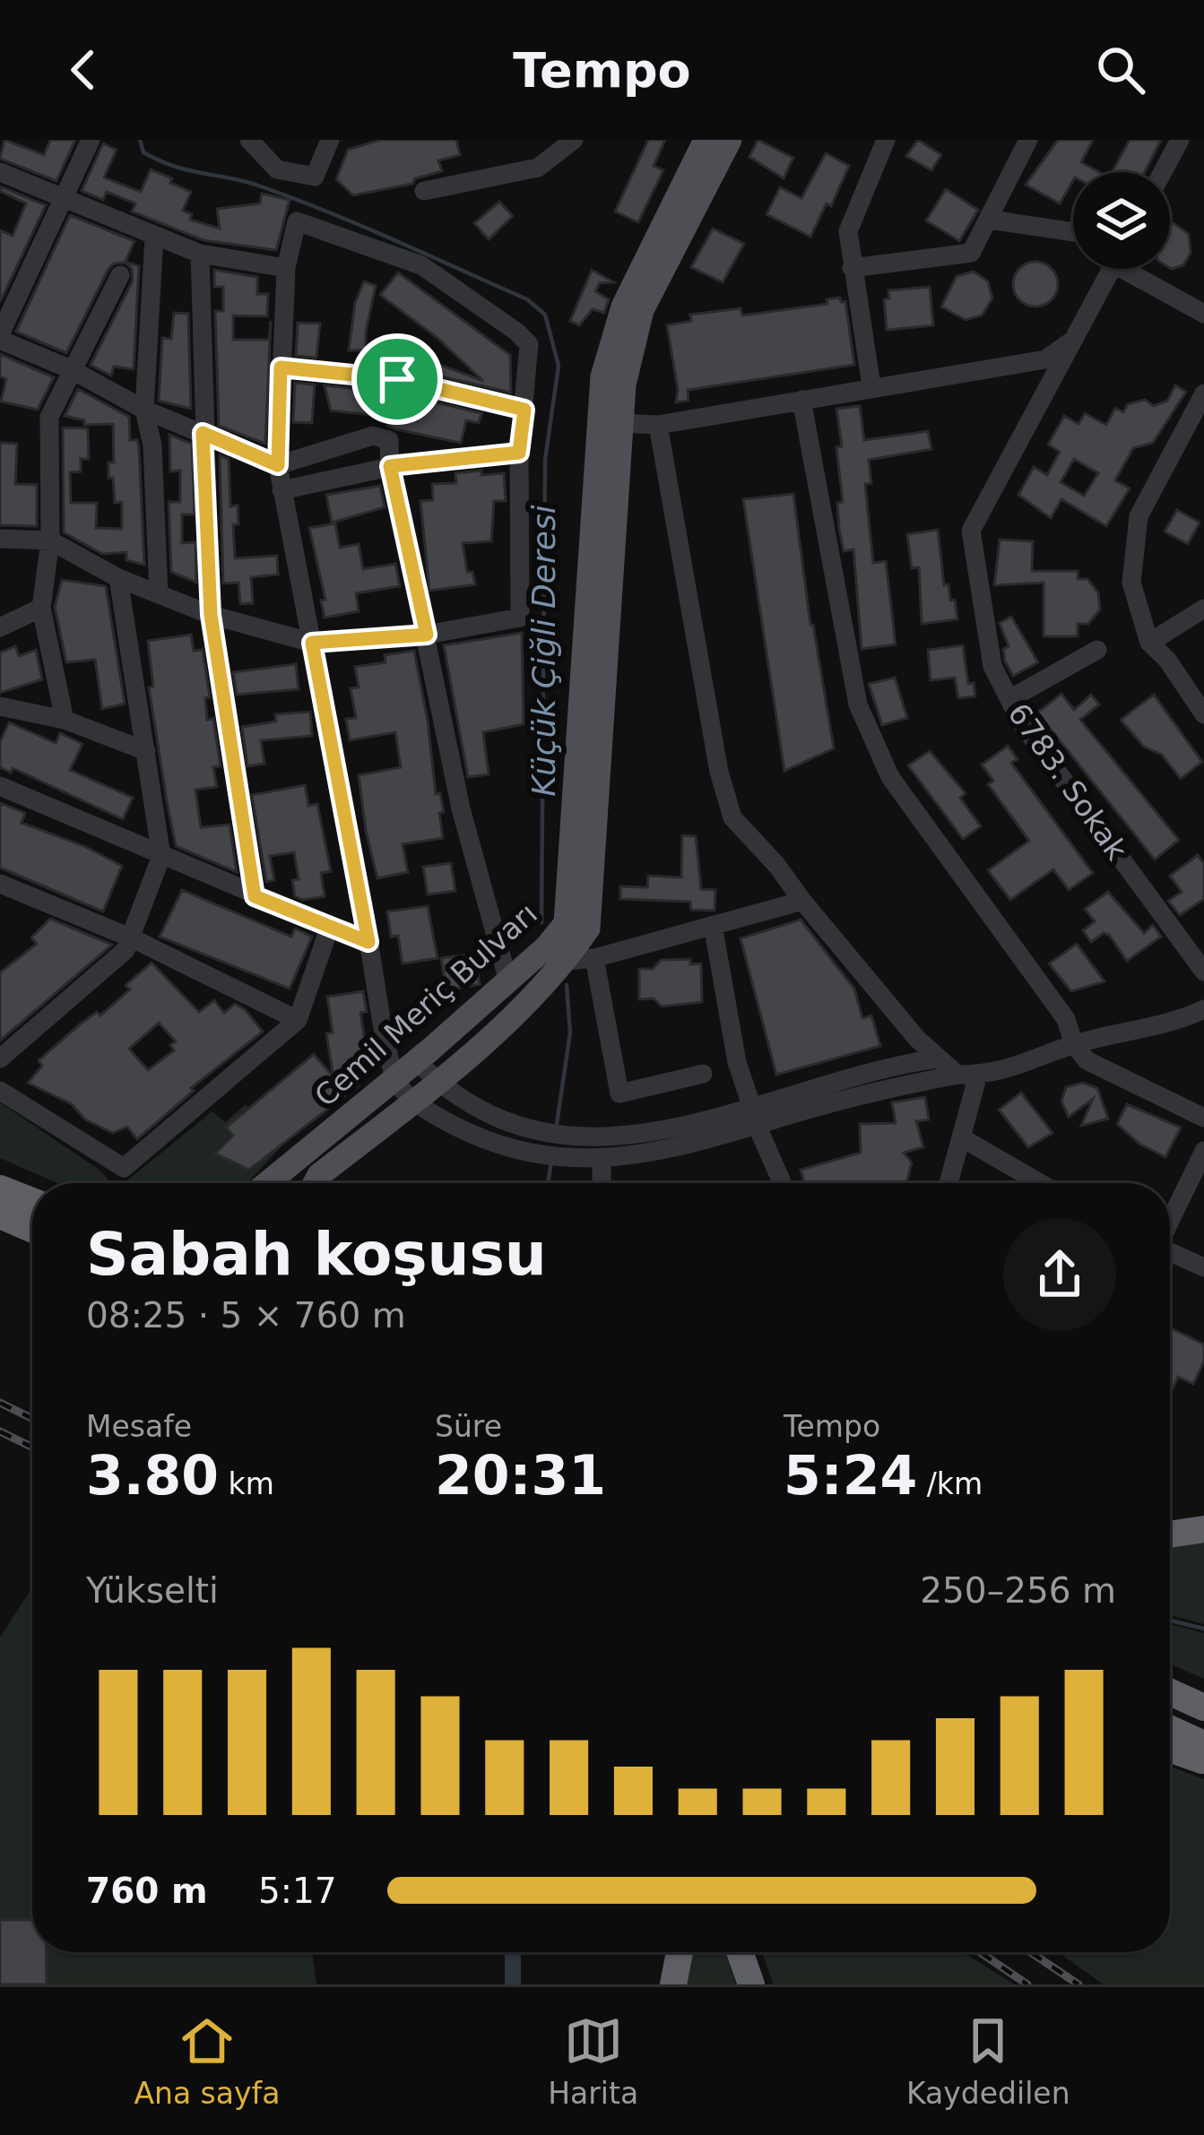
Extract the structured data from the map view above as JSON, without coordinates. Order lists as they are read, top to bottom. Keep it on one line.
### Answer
{"streets":{"main road":["Cemil Meriç Bulvarı"],"street":["6783. Sokak"]},"water":["Küçük Çiğli Deresi"],"page":{"header":"Tempo","heading":["Sabah koşusu","08:25 · 5 × 760 m"],"stats":[["Mesafe","3.80 km"],["Süre","20:31"],["Tempo","5:24 /km"]],"chart":["Yükselti","250–256 m"],"list":[{"name":"760 m","note":"5:17"}],"tabs":["Ana sayfa","Harita","Kaydedilen"]}}
